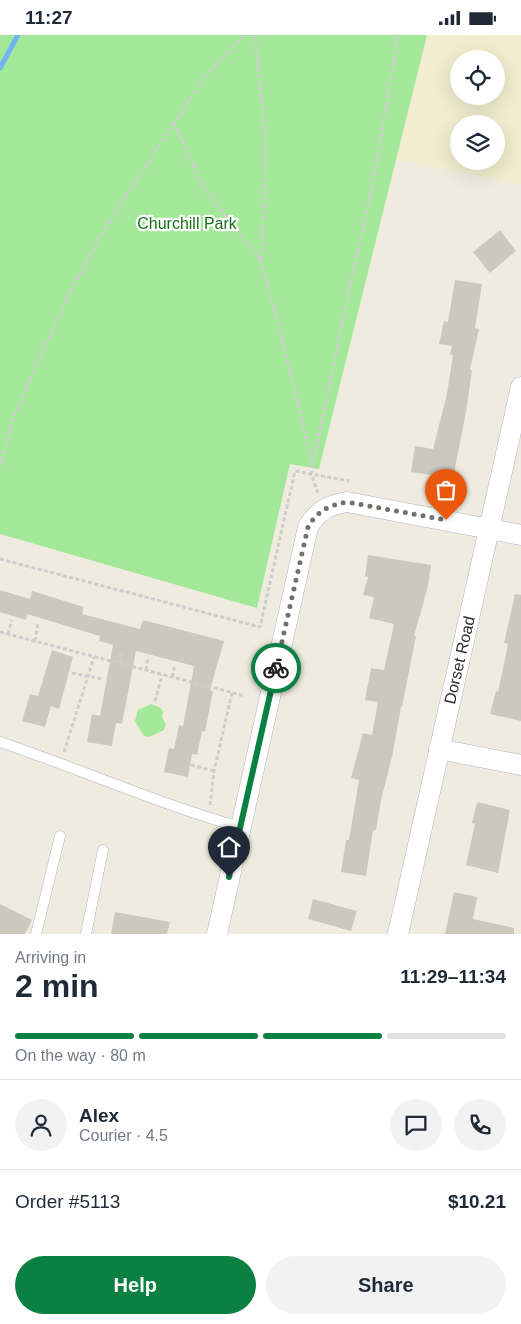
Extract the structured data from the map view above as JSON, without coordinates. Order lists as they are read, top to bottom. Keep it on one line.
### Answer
{"streets":{"street":["Dorset Road"]},"parks":["Churchill Park"],"page":{"status":"11:27","heading":["2 min","Arriving in","11:29–11:34"],"panel":["Alex","Courier · 4.5","Order #5113","$10.21"],"bar":"On the way · 80 m","buttons":["Help","Share"]}}
